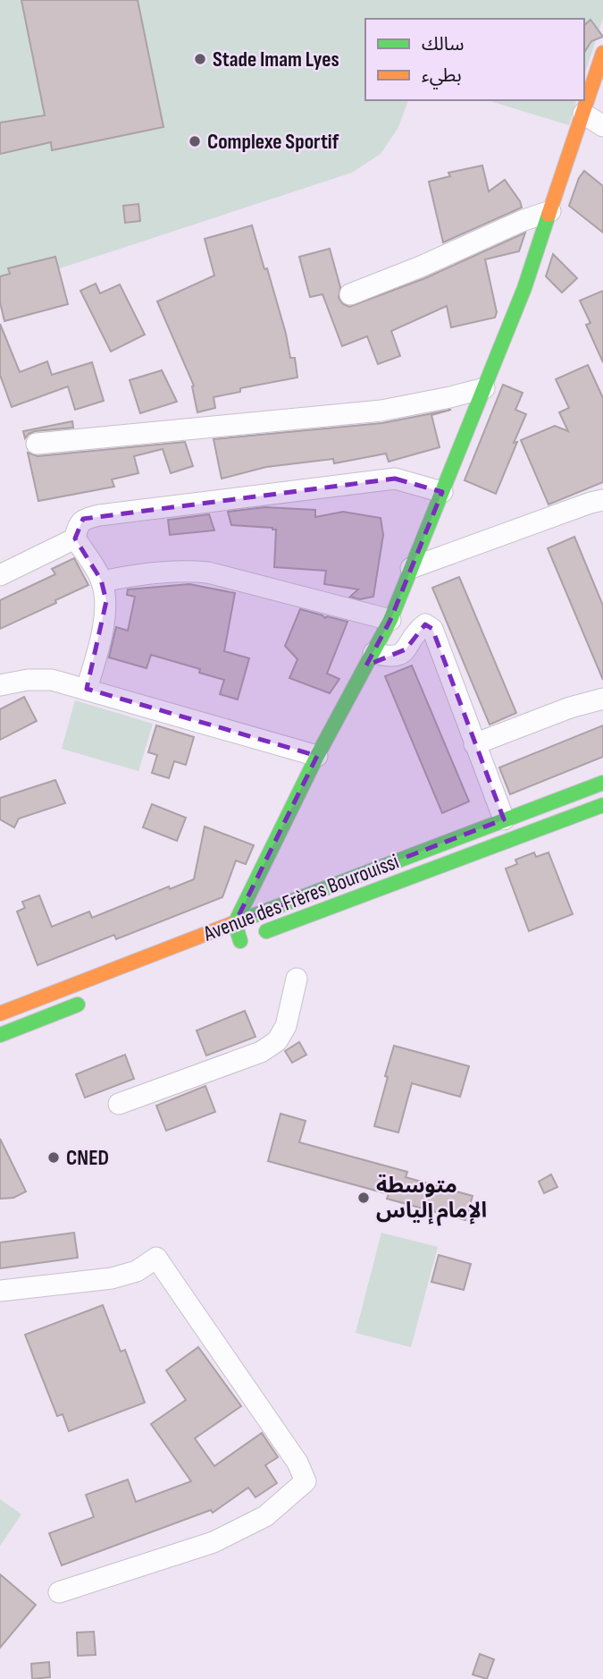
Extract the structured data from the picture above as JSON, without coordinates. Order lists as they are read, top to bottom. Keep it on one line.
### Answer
{"streets":{"main road":["Avenue des Frères Bourouissi"]},"places":["Stade Imam Lyes","Complexe Sportif","CNED","متوسطة الإمام إلياس"],"legend":["سالك","بطيء"]}
